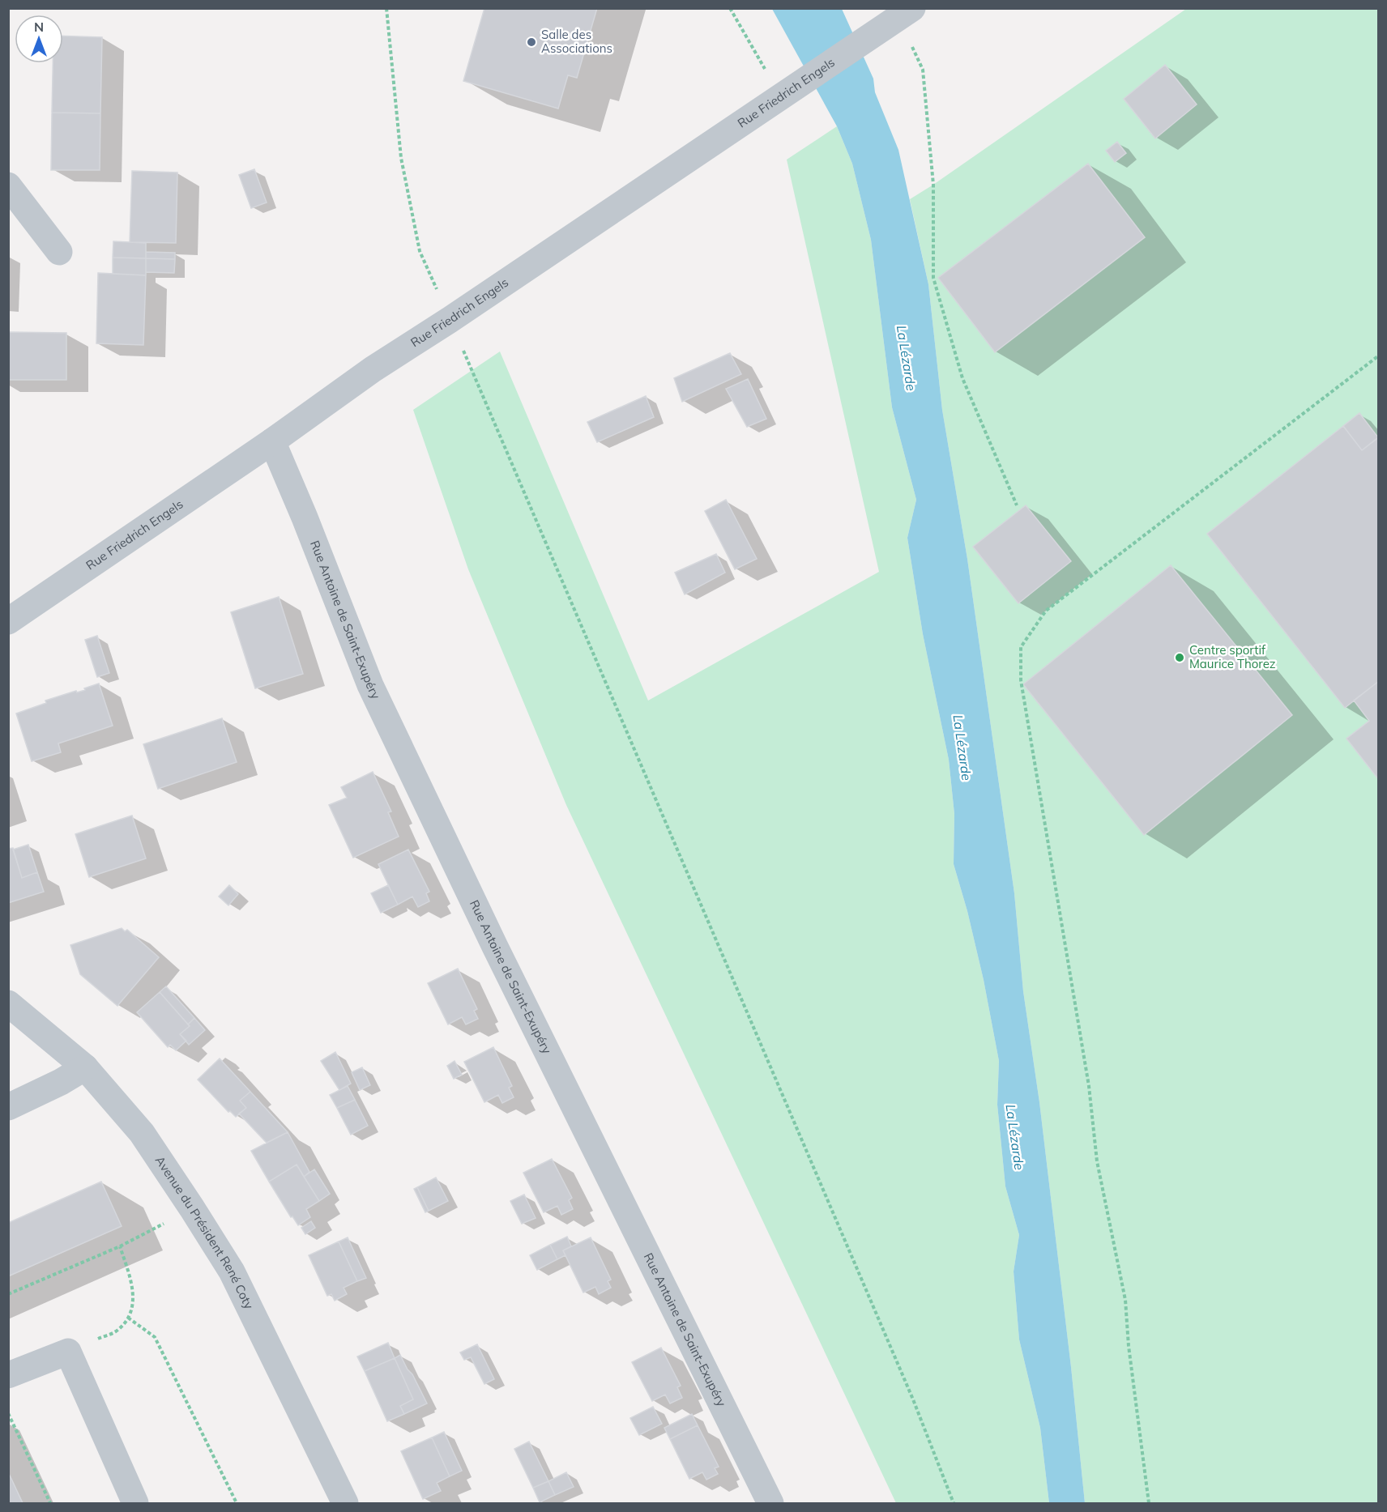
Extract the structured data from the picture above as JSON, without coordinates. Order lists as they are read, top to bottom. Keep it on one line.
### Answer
{"streets":{"street":["Rue Friedrich Engels","Rue Antoine de Saint-Exupéry","Avenue du Président René Coty"]},"crossings":[["Rue Friedrich Engels","Rue Antoine de Saint-Exupéry"]],"water":["La Lézarde"],"places":["Salle des Associations","Centre sportif Maurice Thorez"],"north":"top"}
